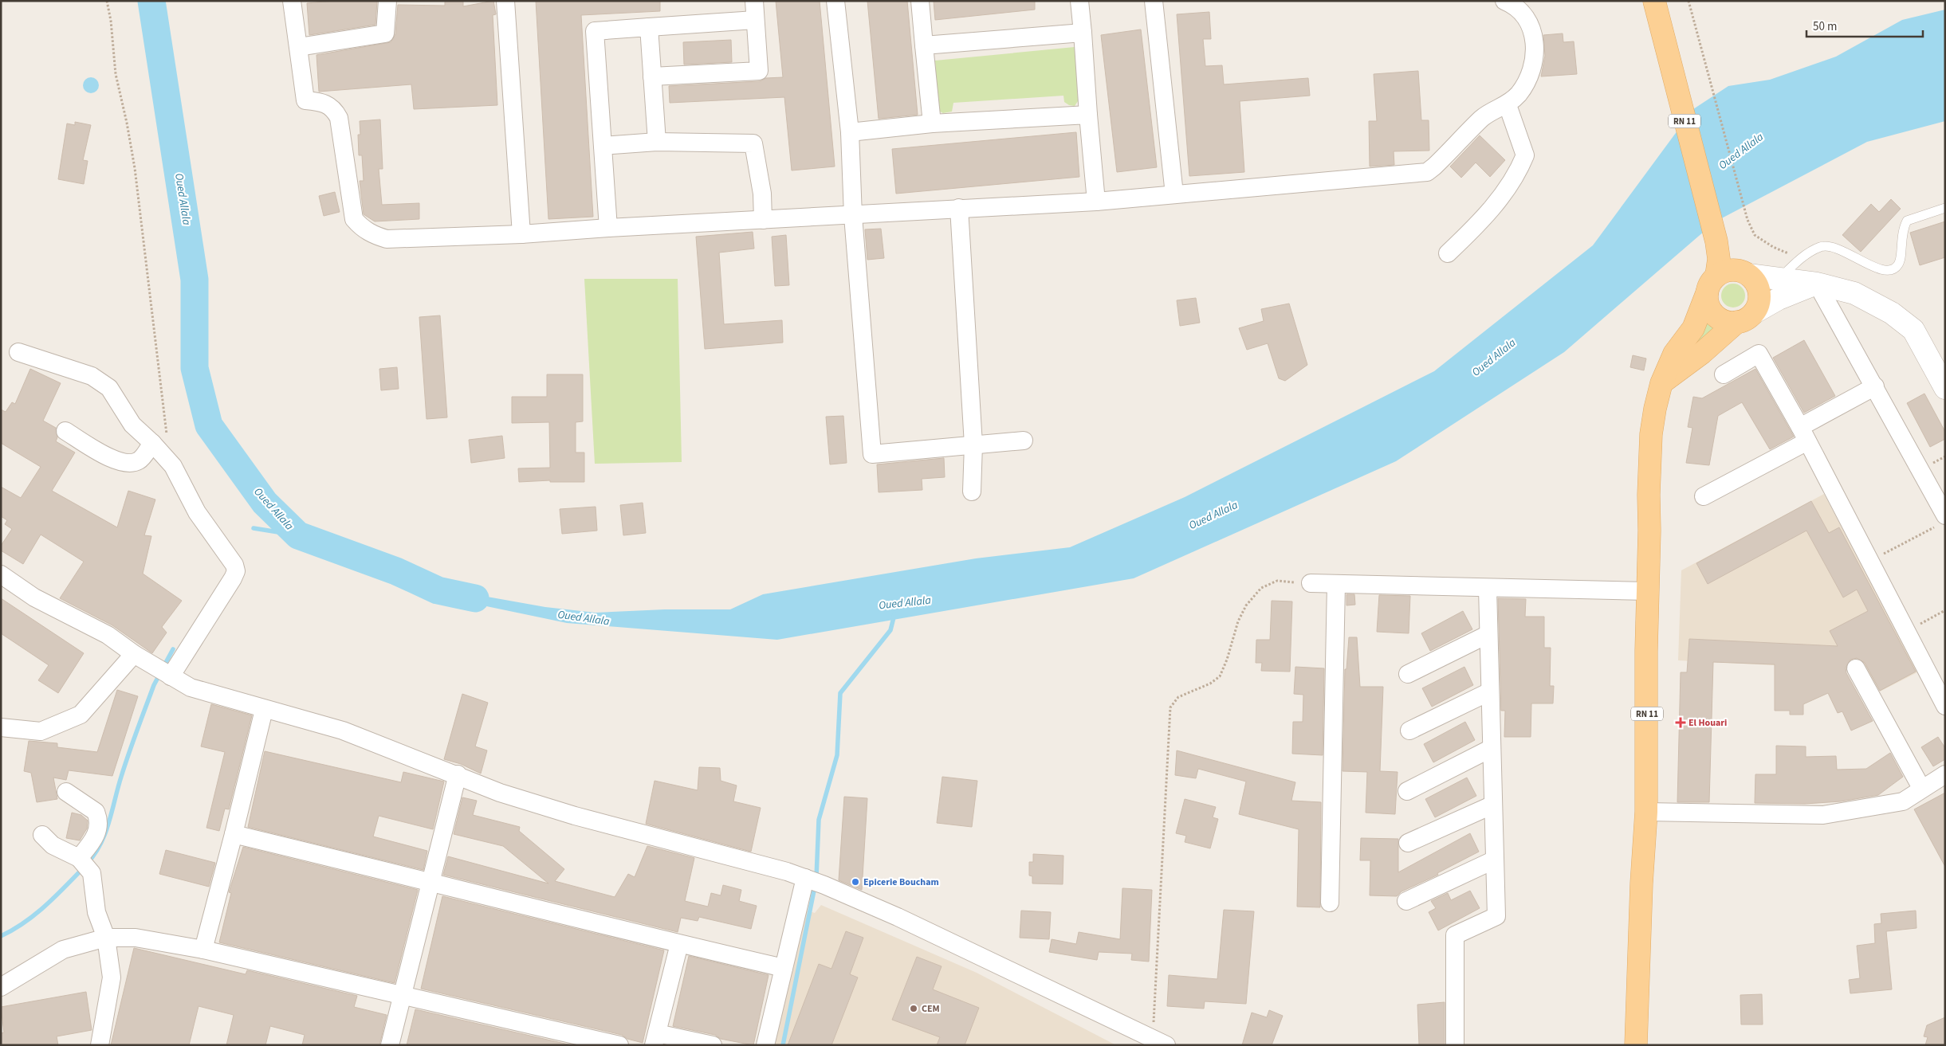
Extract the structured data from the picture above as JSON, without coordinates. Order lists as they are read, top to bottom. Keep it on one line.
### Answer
{"streets":{"main road":["RN 11"]},"water":["Oued Allala"],"places":{"health":["El Houari"],"other":["Epicerie Boucham","CEM"]},"scale_bar":"50 m"}
